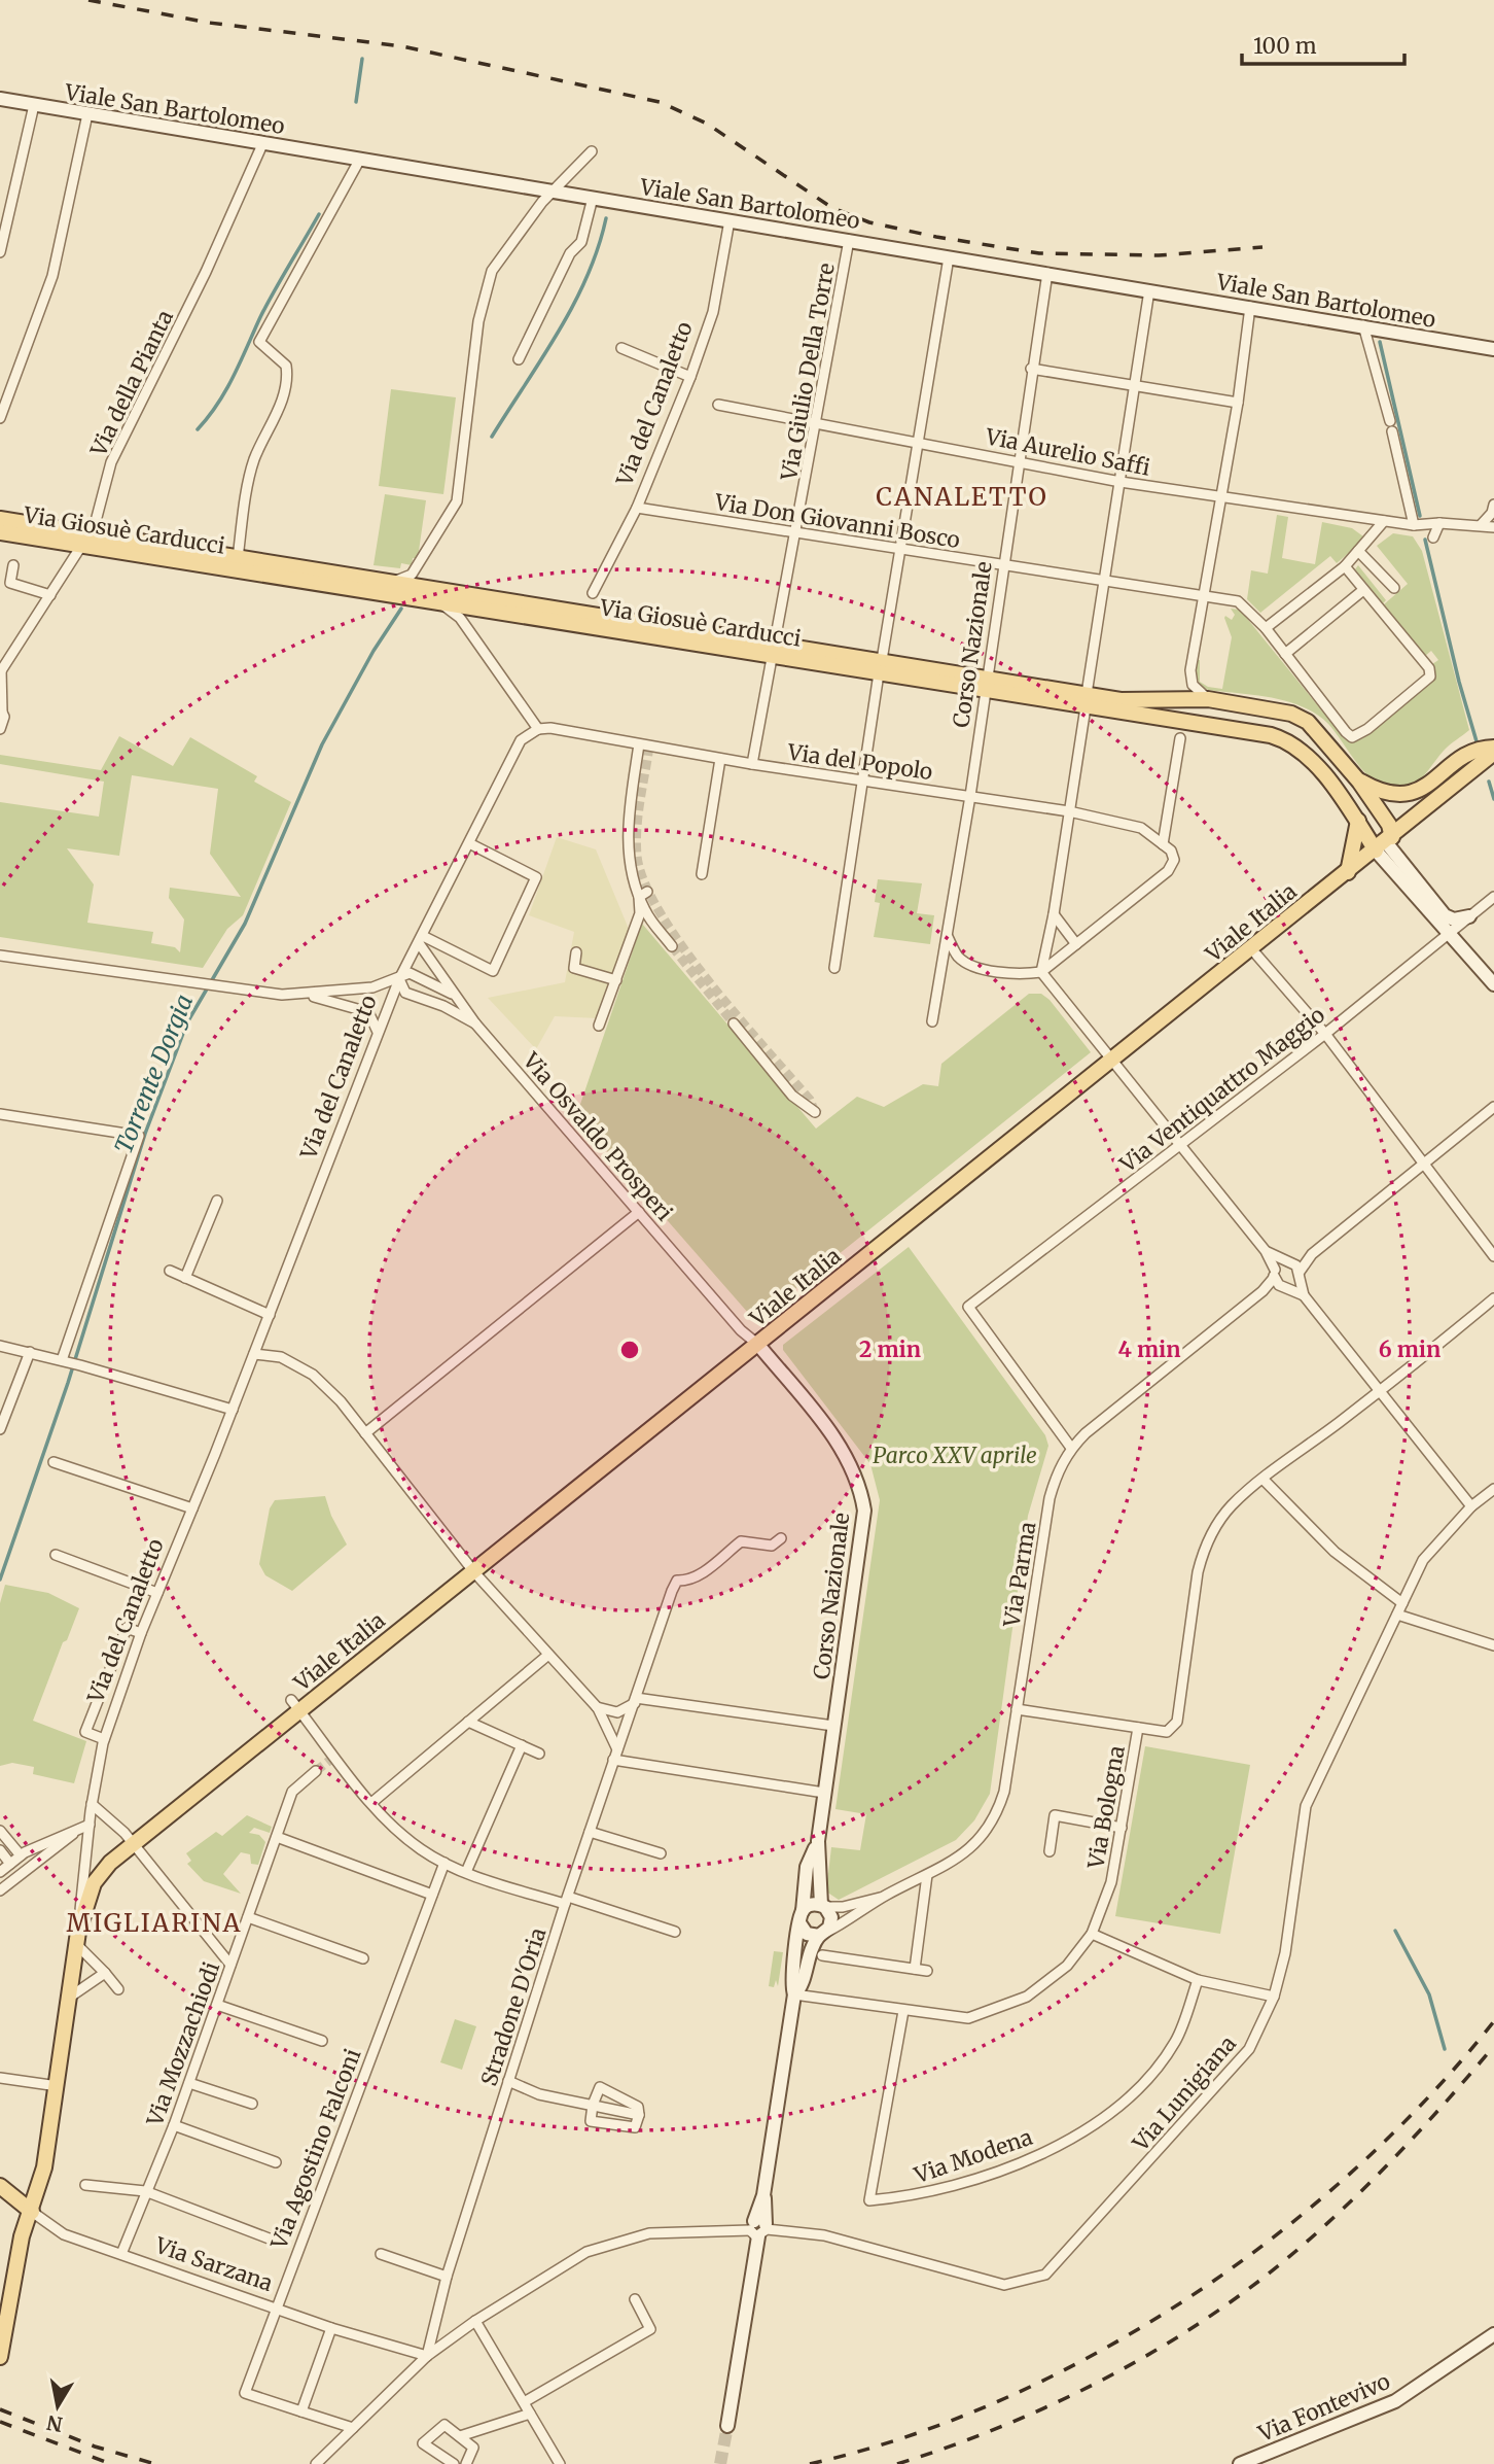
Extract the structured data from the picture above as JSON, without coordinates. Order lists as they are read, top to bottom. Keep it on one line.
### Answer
{"streets":{"main road":["Via del Canaletto","Via Giosuè Carducci","Viale Italia","Via Sarzana"],"street":["Viale San Bartolomeo","Via Giulio Della Torre","Via della Pianta","Via Aurelio Saffi","Via Don Giovanni Bosco","Corso Nazionale","Via del Popolo","Via Ventiquattro Maggio","Via Osvaldo Prosperi","Via Parma","Via Bologna","Stradone D'Oria","Via Mozzachiodi","Via Lunigiana","Via Agostino Falconi","Via Modena","Via Fontevivo"]},"crossings":[["Viale San Bartolomeo","Via Giulio Della Torre"],["Viale San Bartolomeo","Via della Pianta"],["Viale San Bartolomeo","Via del Canaletto"],["Viale San Bartolomeo","Corso Nazionale"],["Via Giulio Della Torre","Via Aurelio Saffi"],["Via Giulio Della Torre","Via Don Giovanni Bosco"],["Via Giulio Della Torre","Via Giosuè Carducci"],["Via Giulio Della Torre","Via del Popolo"],["Via della Pianta","Via Giosuè Carducci"],["Via del Canaletto","Via Don Giovanni Bosco"],["Via del Canaletto","Via del Popolo"],["Via del Canaletto","Viale Italia"],["Via del Canaletto","Via Osvaldo Prosperi"],["Via del Canaletto","Via Sarzana"],["Via Aurelio Saffi","Corso Nazionale"],["Via Don Giovanni Bosco","Corso Nazionale"],["Via Giosuè Carducci","Corso Nazionale"],["Via Giosuè Carducci","Viale Italia"],["Corso Nazionale","Via del Popolo"],["Corso Nazionale","Viale Italia"],["Corso Nazionale","Via Osvaldo Prosperi"],["Corso Nazionale","Via Parma"],["Corso Nazionale","Via Bologna"],["Corso Nazionale","Via Lunigiana"],["Viale Italia","Via Osvaldo Prosperi"],["Via Ventiquattro Maggio","Via Parma"],["Via Bologna","Via Modena"],["Stradone D'Oria","Via Sarzana"],["Via Mozzachiodi","Via Sarzana"],["Via Agostino Falconi","Via Sarzana"]],"districts":["CANALETTO","MIGLIARINA"],"water":["Torrente Dorgia"],"parks":["Parco XXV aprile"],"scale_bar":"100 m","north":"bottom","rings":["2 min","4 min","6 min"]}
